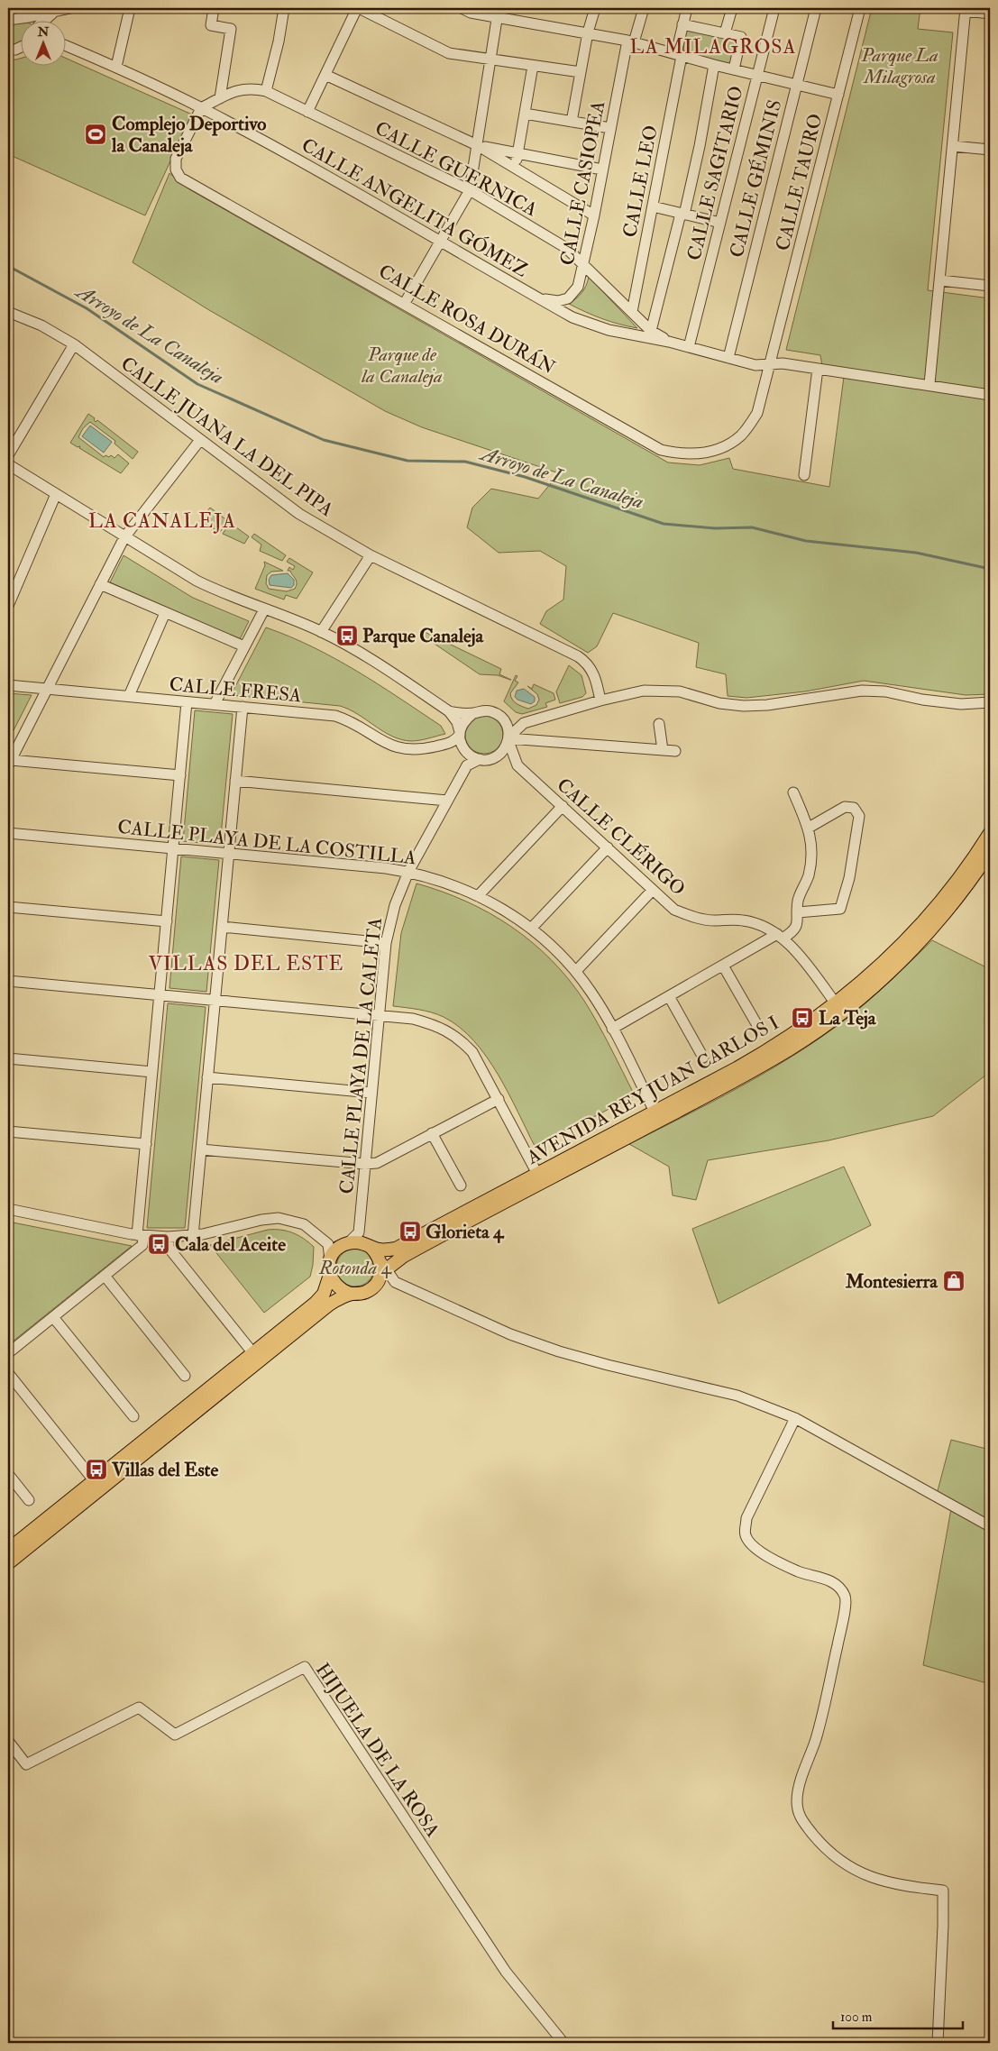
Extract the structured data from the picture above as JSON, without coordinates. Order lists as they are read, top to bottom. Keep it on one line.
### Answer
{"streets":{"main road":["AVENIDA REY JUAN CARLOS I"],"street":["CALLE GUERNICA","CALLE SAGITARIO","CALLE GÉMINIS","CALLE LEO","CALLE TAURO","CALLE CASIOPEA","CALLE ANGELITA GÓMEZ","CALLE ROSA DURÁN","CALLE JUANA LA DEL PIPA","CALLE FRESA","CALLE CLÉRIGO","CALLE PLAYA DE LA COSTILLA","CALLE PLAYA DE LA CALETA","HIJUELA DE LA ROSA"]},"crossings":[["CALLE GUERNICA","CALLE LEO"],["CALLE GUERNICA","CALLE CASIOPEA"],["CALLE GUERNICA","CALLE ANGELITA GÓMEZ"],["CALLE GUERNICA","CALLE ROSA DURÁN"],["CALLE SAGITARIO","CALLE ANGELITA GÓMEZ"],["CALLE GÉMINIS","CALLE ANGELITA GÓMEZ"],["CALLE TAURO","CALLE ANGELITA GÓMEZ"],["CALLE TAURO","CALLE ROSA DURÁN"],["CALLE CASIOPEA","CALLE ANGELITA GÓMEZ"],["CALLE ANGELITA GÓMEZ","CALLE ROSA DURÁN"],["CALLE CLÉRIGO","AVENIDA REY JUAN CARLOS I"],["CALLE PLAYA DE LA COSTILLA","CALLE PLAYA DE LA CALETA"],["CALLE PLAYA DE LA COSTILLA","AVENIDA REY JUAN CARLOS I"]],"districts":["LA MILAGROSA","LA CANALEJA","VILLAS DEL ESTE"],"water":["Arroyo de La Canaleja"],"parks":["Parque La Milagrosa","Parque de la Canaleja","Rotonda 4"],"places":{"sports":["Complejo Deportivo la Canaleja"],"bus stop":["Parque Canaleja","La Teja","Glorieta 4","Cala del Aceite","Villas del Este"],"shop":["Montesierra"]},"scale_bar":"100 m","north":"top"}
